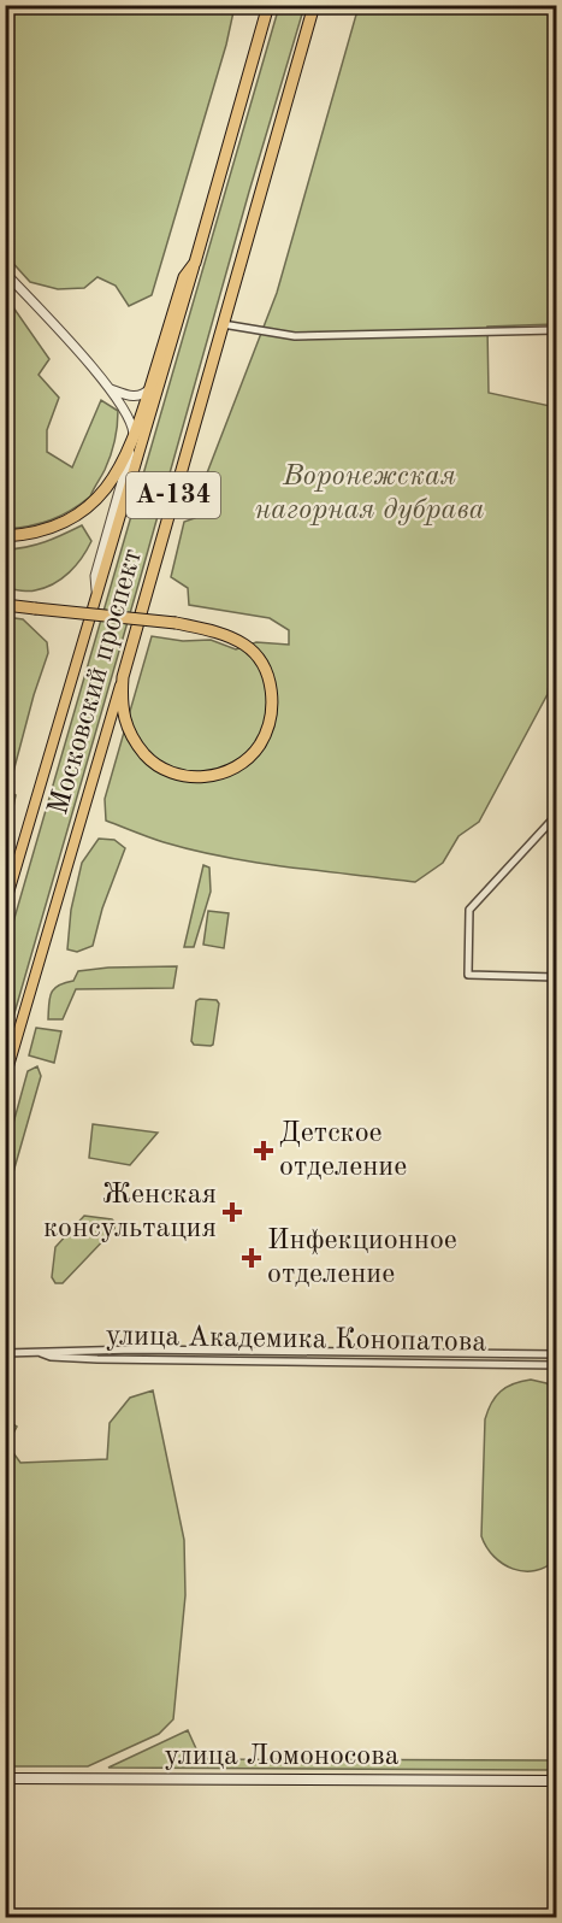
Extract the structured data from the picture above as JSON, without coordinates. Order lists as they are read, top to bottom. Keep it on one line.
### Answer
{"streets":{"highway":["А-134","Московский проспект"],"main road":["улица Ломоносова"],"street":["улица Академика Конопатова"]},"parks":["Воронежская нагорная дубрава"],"places":{"health":["Детское отделение","Женская консультация","Инфекционное отделение"]}}
